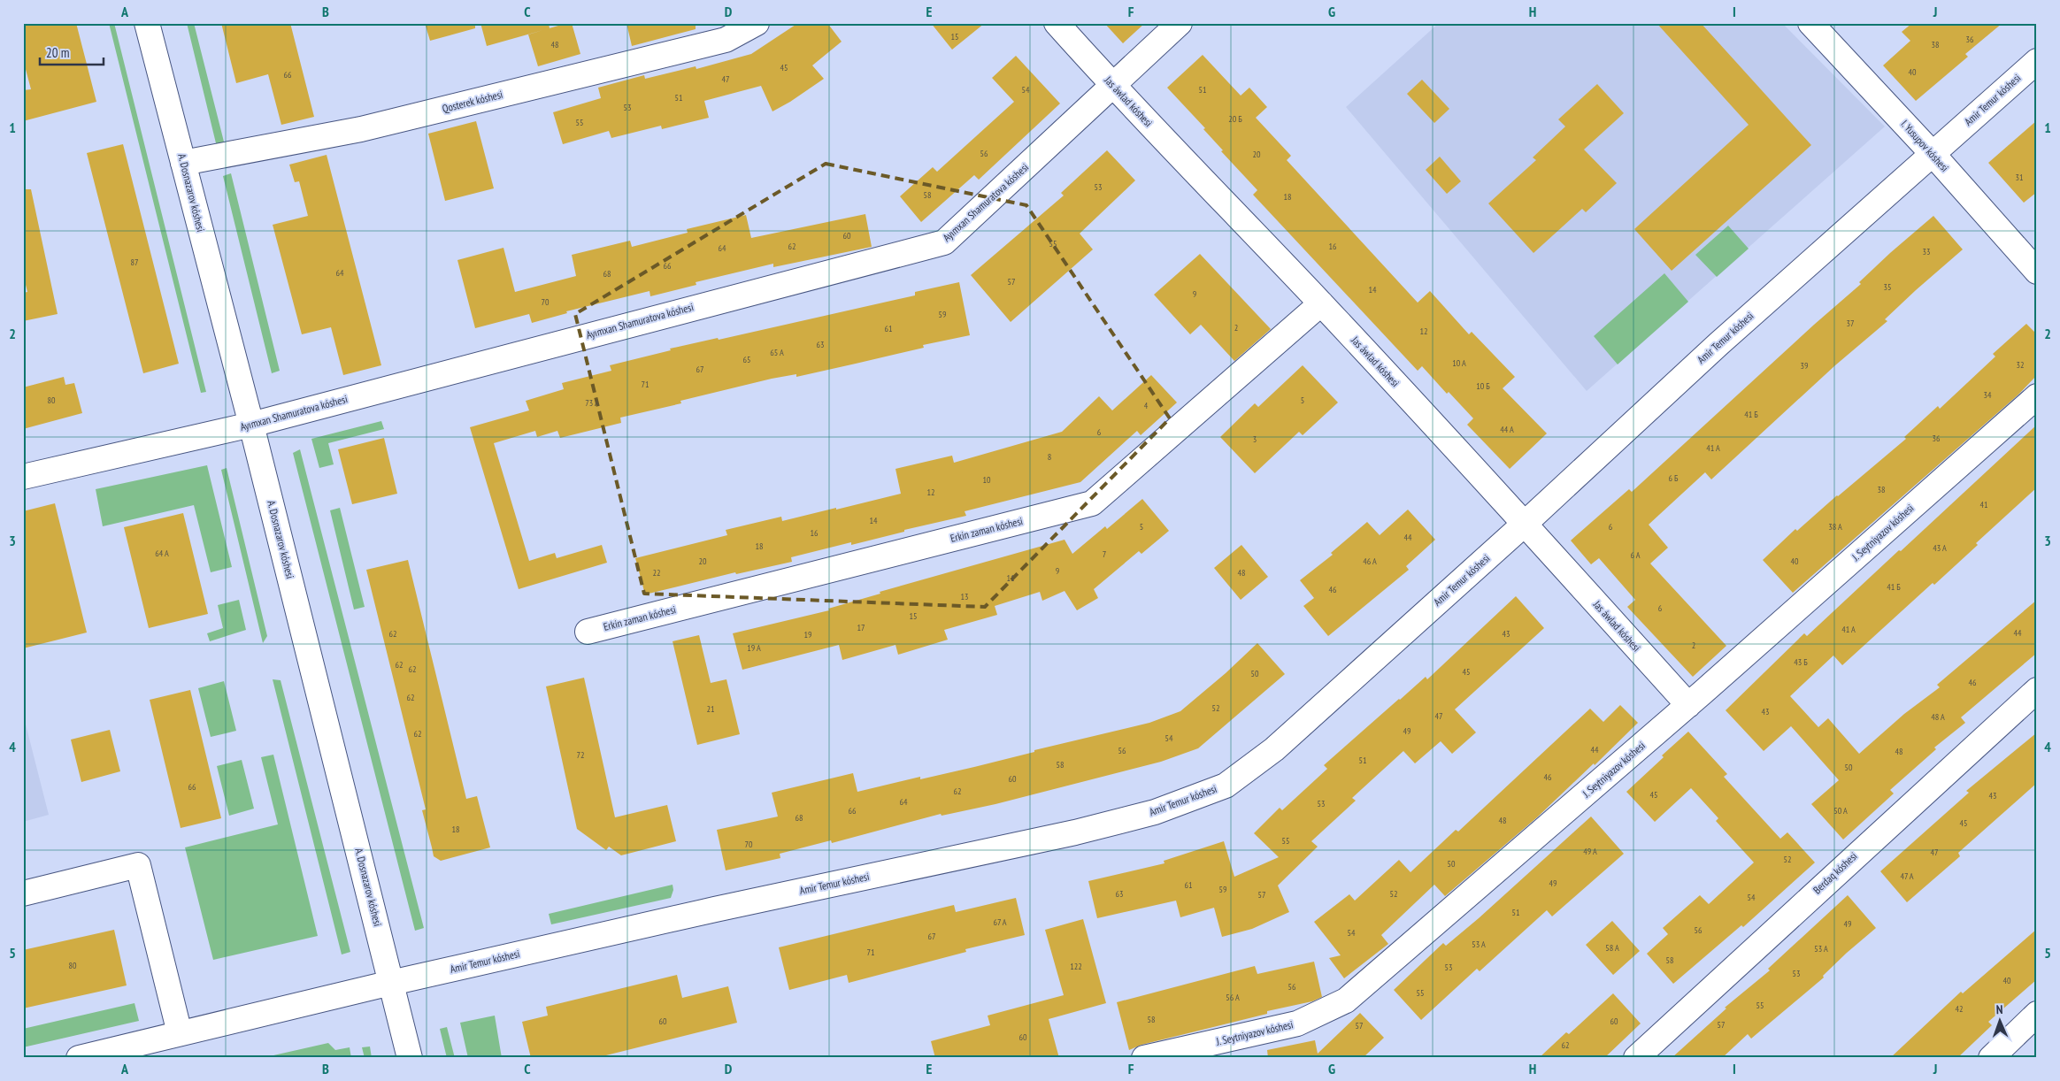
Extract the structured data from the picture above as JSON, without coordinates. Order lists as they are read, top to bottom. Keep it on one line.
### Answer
{"streets":{"street":["Amir Temur kóshesi","Qosterek kóshesi","Jas áwlad kóshesi","I. Yusupov kóshesi","A. Dosnazarov kóshesi","Ayımxan Shamuratova kóshesi","Erkin zaman kóshesi","J. Seytniyazov kóshesi","Berdaq kóshesi"]},"crossings":[["Amir Temur kóshesi","Jas áwlad kóshesi"],["Amir Temur kóshesi","I. Yusupov kóshesi"],["Amir Temur kóshesi","A. Dosnazarov kóshesi"],["Qosterek kóshesi","A. Dosnazarov kóshesi"],["Jas áwlad kóshesi","Ayımxan Shamuratova kóshesi"],["Jas áwlad kóshesi","Erkin zaman kóshesi"],["Jas áwlad kóshesi","J. Seytniyazov kóshesi"],["A. Dosnazarov kóshesi","Ayımxan Shamuratova kóshesi"]],"house_numbers":["15","36","48","38","45","40","66","47","54","51","51","53","20 Б","55","56","20","31","53","58","18","60","55","62","16","64","33","87","66","64","68","57","35","14","9","70","59","37","2","61","12","63","65 А","65","10 А","32","39","67","71","10 Б","34","80","5","73 А","4","41 Б","44 А","6","36","3","41 А","8","6 Б","10","38","12","41","14","5","6","38 А","16","44","18","43 А","64 А","7","6 А","20","46 А","40","9","22","48","11","41 Б","46","13","6","15","17","41 А","44","62","43","19","2","19 А","43 Б","62","62","45","50","46","62","52","21","43","47","48 А","49","62","54","44","56","48","72","51","58","50","46","60","66","62","45","43","64","53","66","50 А","68","48","45","18","55","70","49 А","47","52","50","47 А","49","61","59","63","52","57","54","51","67 А","49","56","54","67","53 А","58 А","53 А","71","58","80","122","53","53","40","56","55","56 А","55","42","58","60","60","57","57","60","62"],"scale_bar":"20 m","north":"top","grid":{"columns":["A","B","C","D","E","F","G","H","I","J"],"rows":["1","2","3","4","5"]}}
